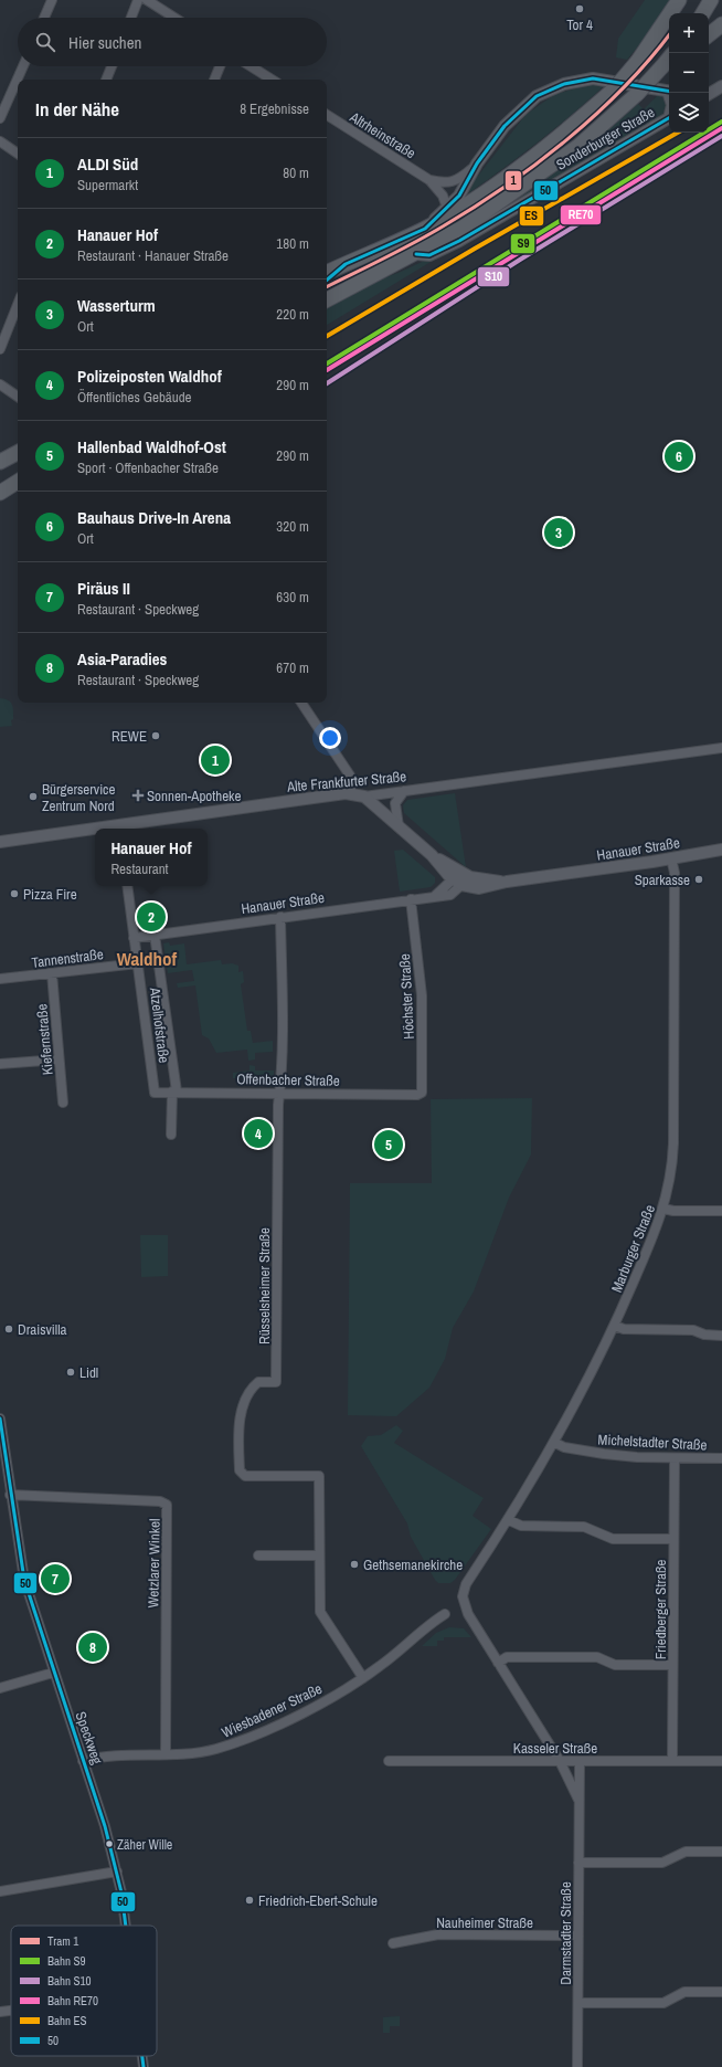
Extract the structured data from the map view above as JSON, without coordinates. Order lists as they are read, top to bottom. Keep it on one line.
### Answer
{"streets":{"street":["Altrheinstraße","Sonderburger Straße","Alte Frankfurter Straße","Hanauer Straße","Tannenstraße","Höchster Straße","Atzelhofstraße","Kiefernstraße","Offenbacher Straße","Marburger Straße","Rüsselsheimer Straße","Michelstadter Straße","Wetzlarer Winkel","Friedberger Straße","Wiesbadener Straße","Speckweg","Kasseler Straße","Nauheimer Straße","Darmstadter Straße"]},"crossings":[["Altrheinstraße","Sonderburger Straße"],["Hanauer Straße","Höchster Straße"],["Hanauer Straße","Atzelhofstraße"],["Hanauer Straße","Marburger Straße"],["Hanauer Straße","Rüsselsheimer Straße"],["Tannenstraße","Atzelhofstraße"],["Tannenstraße","Kiefernstraße"],["Höchster Straße","Offenbacher Straße"],["Atzelhofstraße","Offenbacher Straße"],["Offenbacher Straße","Rüsselsheimer Straße"],["Marburger Straße","Michelstadter Straße"],["Marburger Straße","Darmstadter Straße"],["Rüsselsheimer Straße","Wiesbadener Straße"],["Michelstadter Straße","Friedberger Straße"],["Wetzlarer Winkel","Wiesbadener Straße"],["Wetzlarer Winkel","Speckweg"],["Friedberger Straße","Kasseler Straße"],["Wiesbadener Straße","Speckweg"],["Kasseler Straße","Darmstadter Straße"],["Nauheimer Straße","Darmstadter Straße"]],"districts":["Waldhof"],"places":{"other":["Tor 4","REWE","Bürgerservice Zentrum Nord","Sparkasse","Pizza Fire","Draisvilla","Lidl","Gethsemanekirche","Zäher Wille","Friedrich-Ebert-Schule"],"health":["Sonnen-Apotheke"]},"lines":["tram line 1","transit line 50","rail line S9","rail line RE70","rail line ES","rail line S10"],"legend":["Tram 1","Bahn S9","Bahn S10","Bahn RE70","Bahn ES","50"],"page":{"map_buttons":["+","−"],"search":"Hier suchen","heading":["In der Nähe","8 Ergebnisse"],"list":[{"mark":"1","name":"ALDI Süd","note":"Supermarkt","value":"80 m"},{"mark":"2","name":"Hanauer Hof","note":"Restaurant · Hanauer Straße","value":"180 m"},{"mark":"3","name":"Wasserturm","note":"Ort","value":"220 m"},{"mark":"4","name":"Polizeiposten Waldhof","note":"Öffentliches Gebäude","value":"290 m"},{"mark":"5","name":"Hallenbad Waldhof-Ost","note":"Sport · Offenbacher Straße","value":"290 m"},{"mark":"6","name":"Bauhaus Drive-In Arena","note":"Ort","value":"320 m"},{"mark":"7","name":"Piräus II","note":"Restaurant · Speckweg","value":"630 m"},{"mark":"8","name":"Asia-Paradies","note":"Restaurant · Speckweg","value":"670 m"}],"pins":["6","3","1","2","4","5","7","8"],"popup":["Hanauer Hof","Restaurant"]}}
